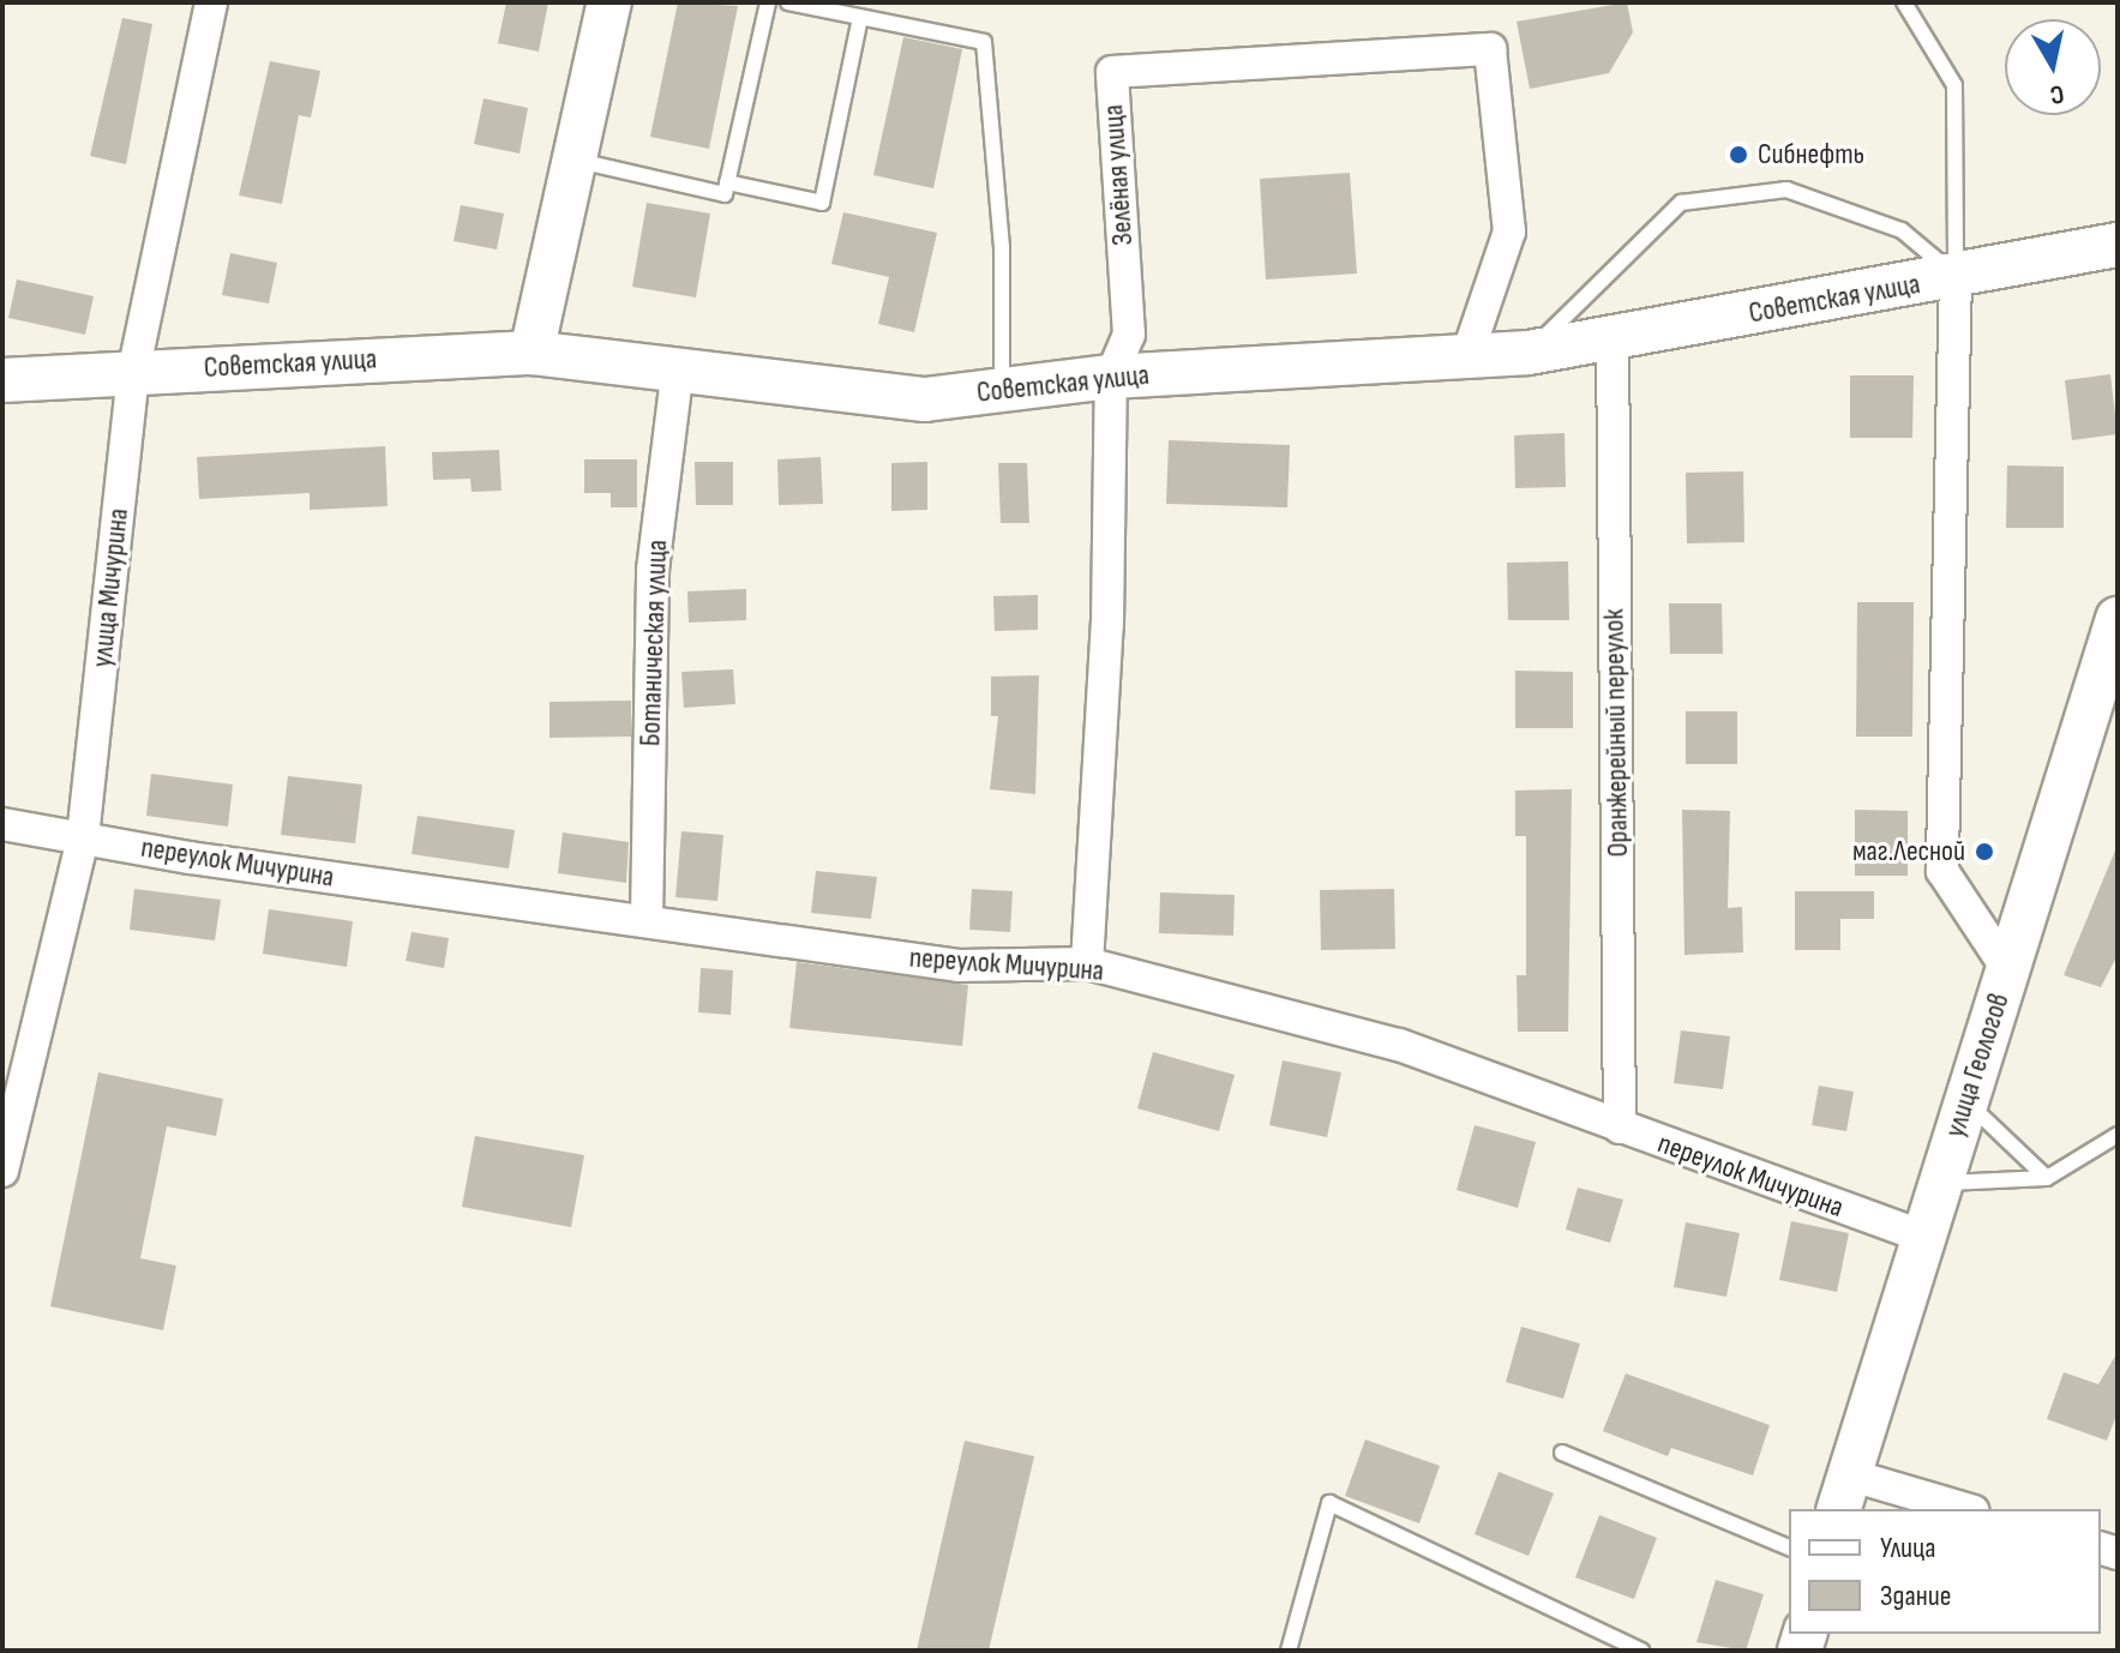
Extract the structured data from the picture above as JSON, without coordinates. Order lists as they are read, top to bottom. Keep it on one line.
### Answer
{"streets":{"street":["Зелёная улица","Советская улица","улица Мичурина","Ботаническая улица","Оранжерейный переулок","переулок Мичурина","улица Геологов"]},"crossings":[["Зелёная улица","Советская улица"],["Зелёная улица","переулок Мичурина"],["Советская улица","улица Мичурина"],["Советская улица","Ботаническая улица"],["Советская улица","Оранжерейный переулок"],["улица Мичурина","переулок Мичурина"],["Ботаническая улица","переулок Мичурина"],["Оранжерейный переулок","переулок Мичурина"],["переулок Мичурина","улица Геологов"]],"places":["Сибнефть","маг.Лесной"],"legend":["Улица","Здание"],"north":"bottom"}
